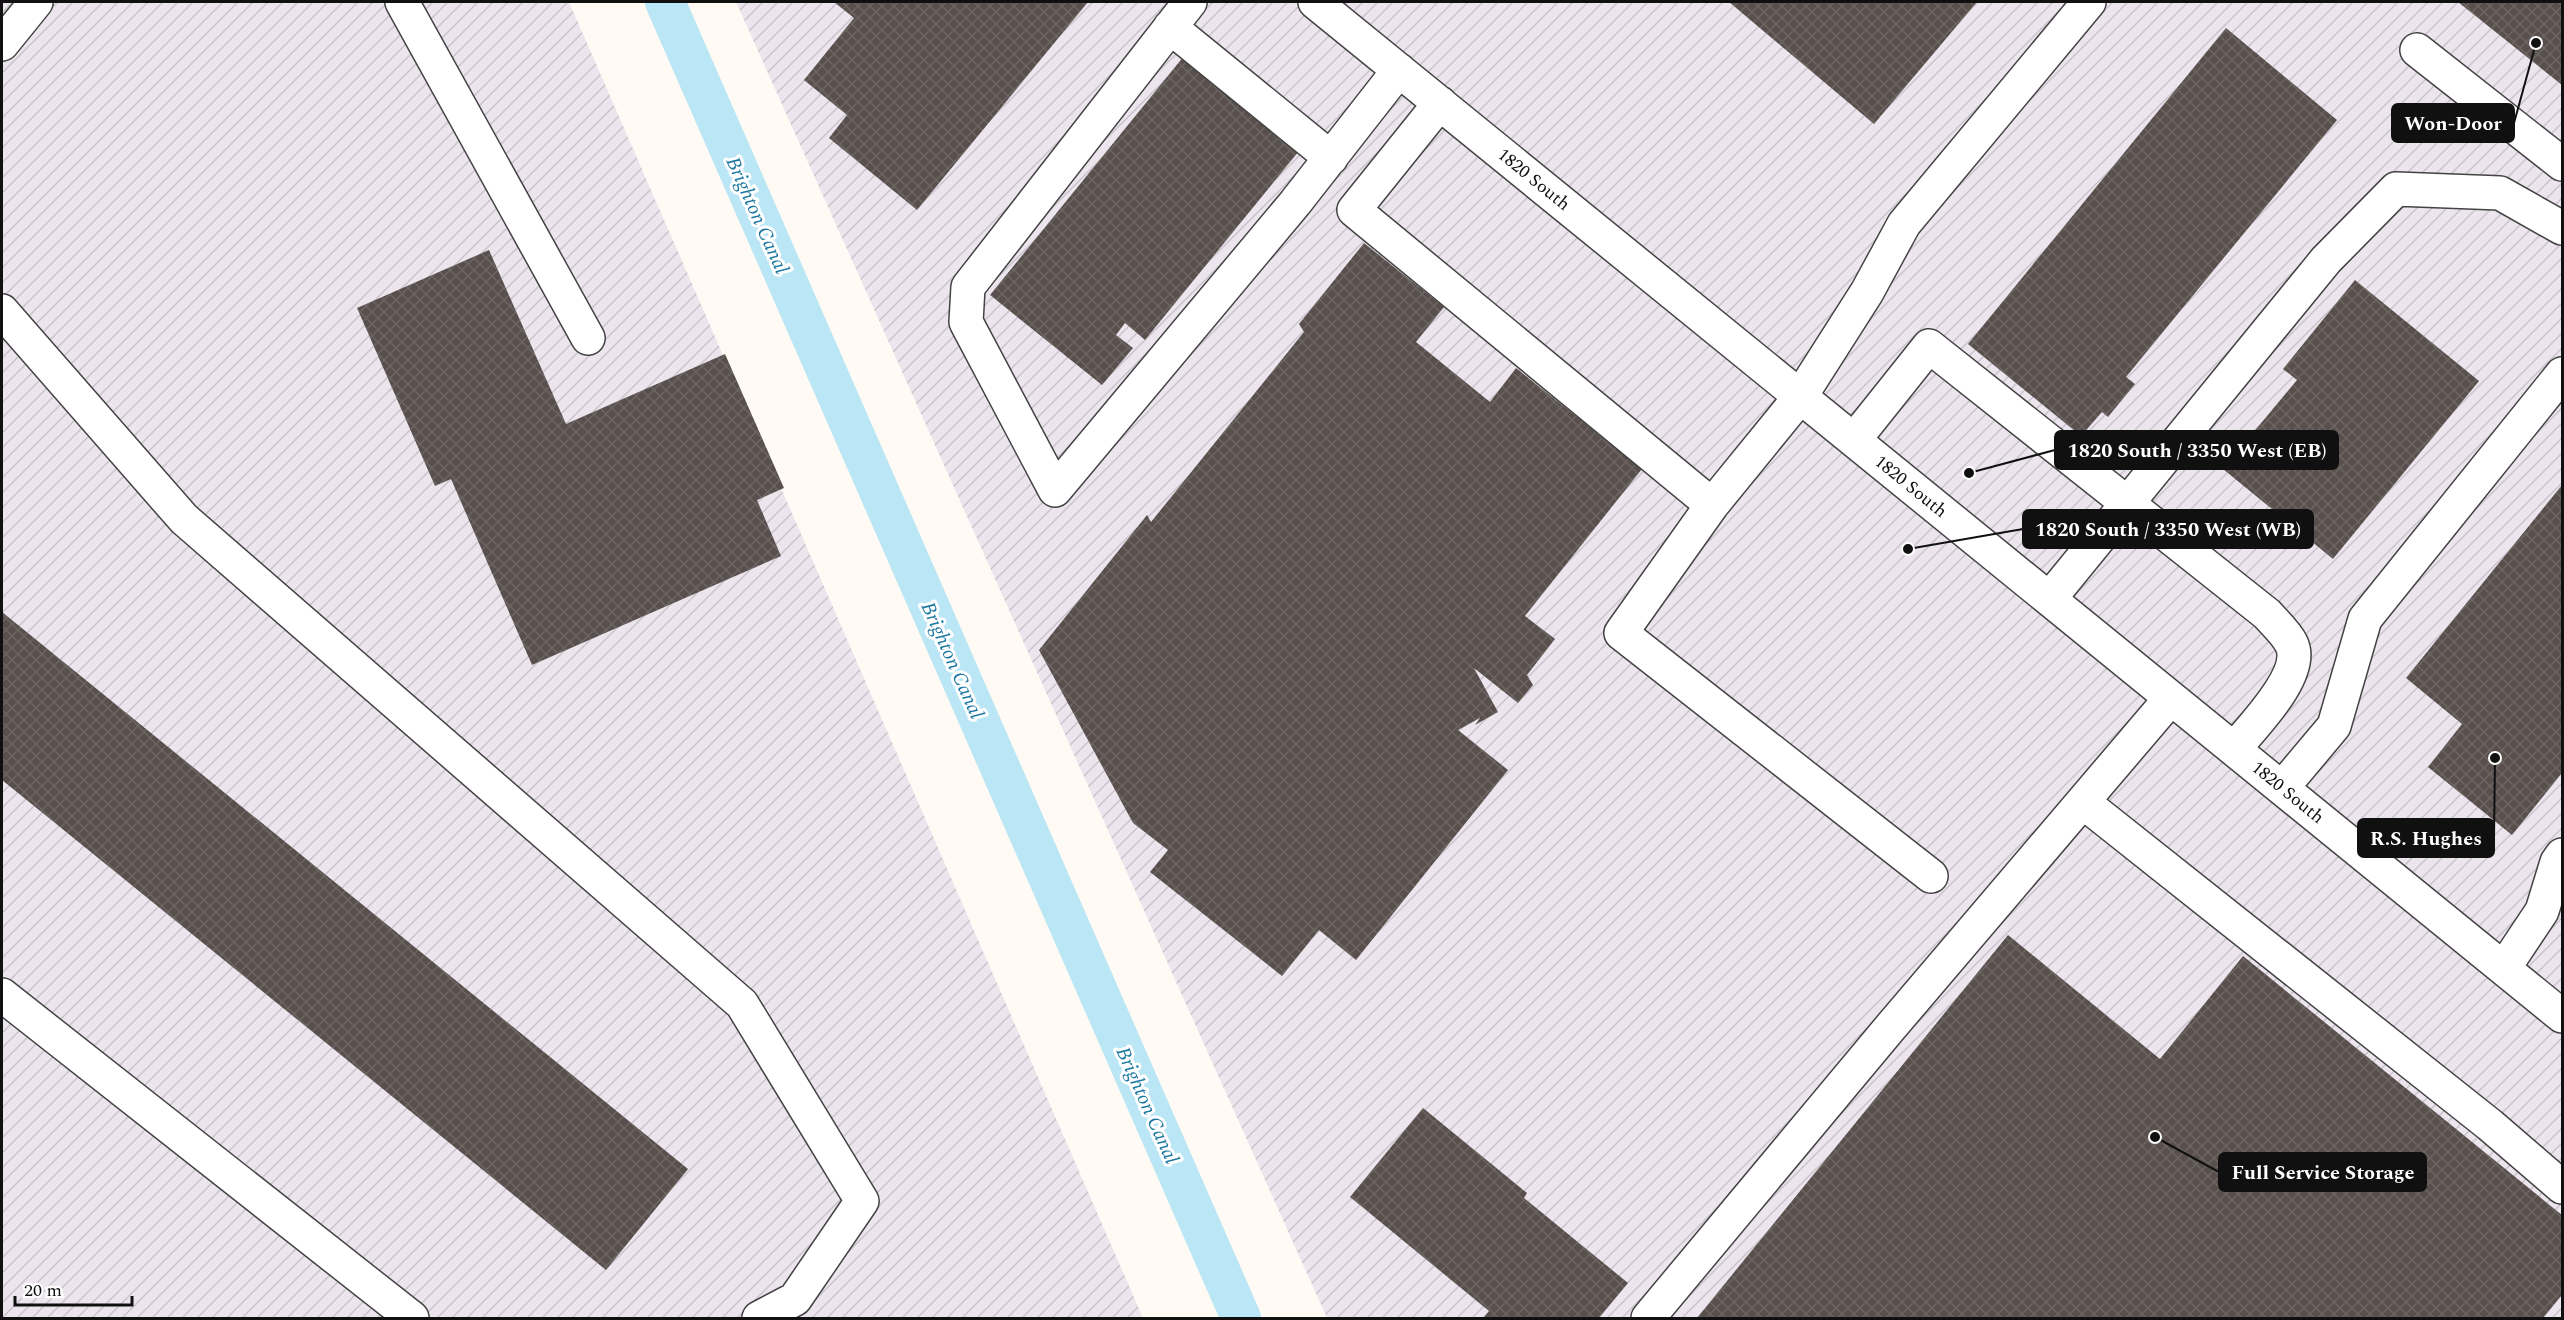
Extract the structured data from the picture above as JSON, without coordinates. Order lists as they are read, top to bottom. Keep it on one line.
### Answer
{"streets":{"street":["1820 South"]},"water":["Brighton Canal"],"places":["Won-Door","1820 South / 3350 West (EB)","1820 South / 3350 West (WB)","R.S. Hughes","Full Service Storage"],"scale_bar":"20 m"}
